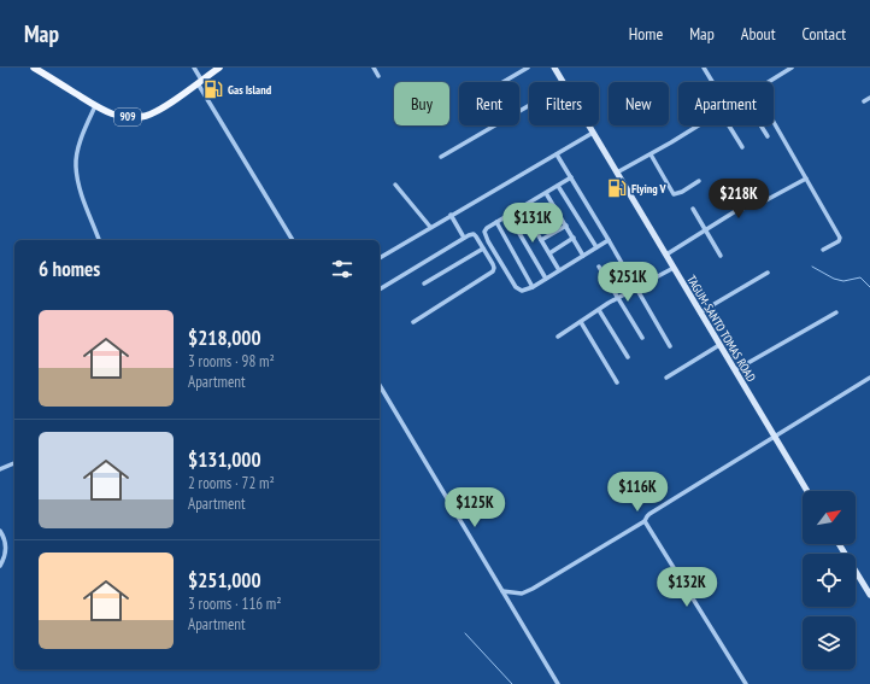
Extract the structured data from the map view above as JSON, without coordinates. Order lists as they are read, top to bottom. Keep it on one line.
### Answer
{"streets":{"main road":["909","TAGUM-SANTO TOMAS ROAD"]},"places":{"fuel station":["Gas Island","Flying V"]},"north":"top right","page":{"header":"Map","nav":["Home","Map","About","Contact"],"chip":["Buy","Rent","Filters","New","Apartment"],"price":["$218K","$131K","$251K","$116K","$125K","$132K"],"heading":"6 homes","list":[{"name":"$218,000","note":"3 rooms · 98 m² · Apartment"},{"name":"$131,000","note":"2 rooms · 72 m² · Apartment"},{"name":"$251,000","note":"3 rooms · 116 m² · Apartment"}]}}
